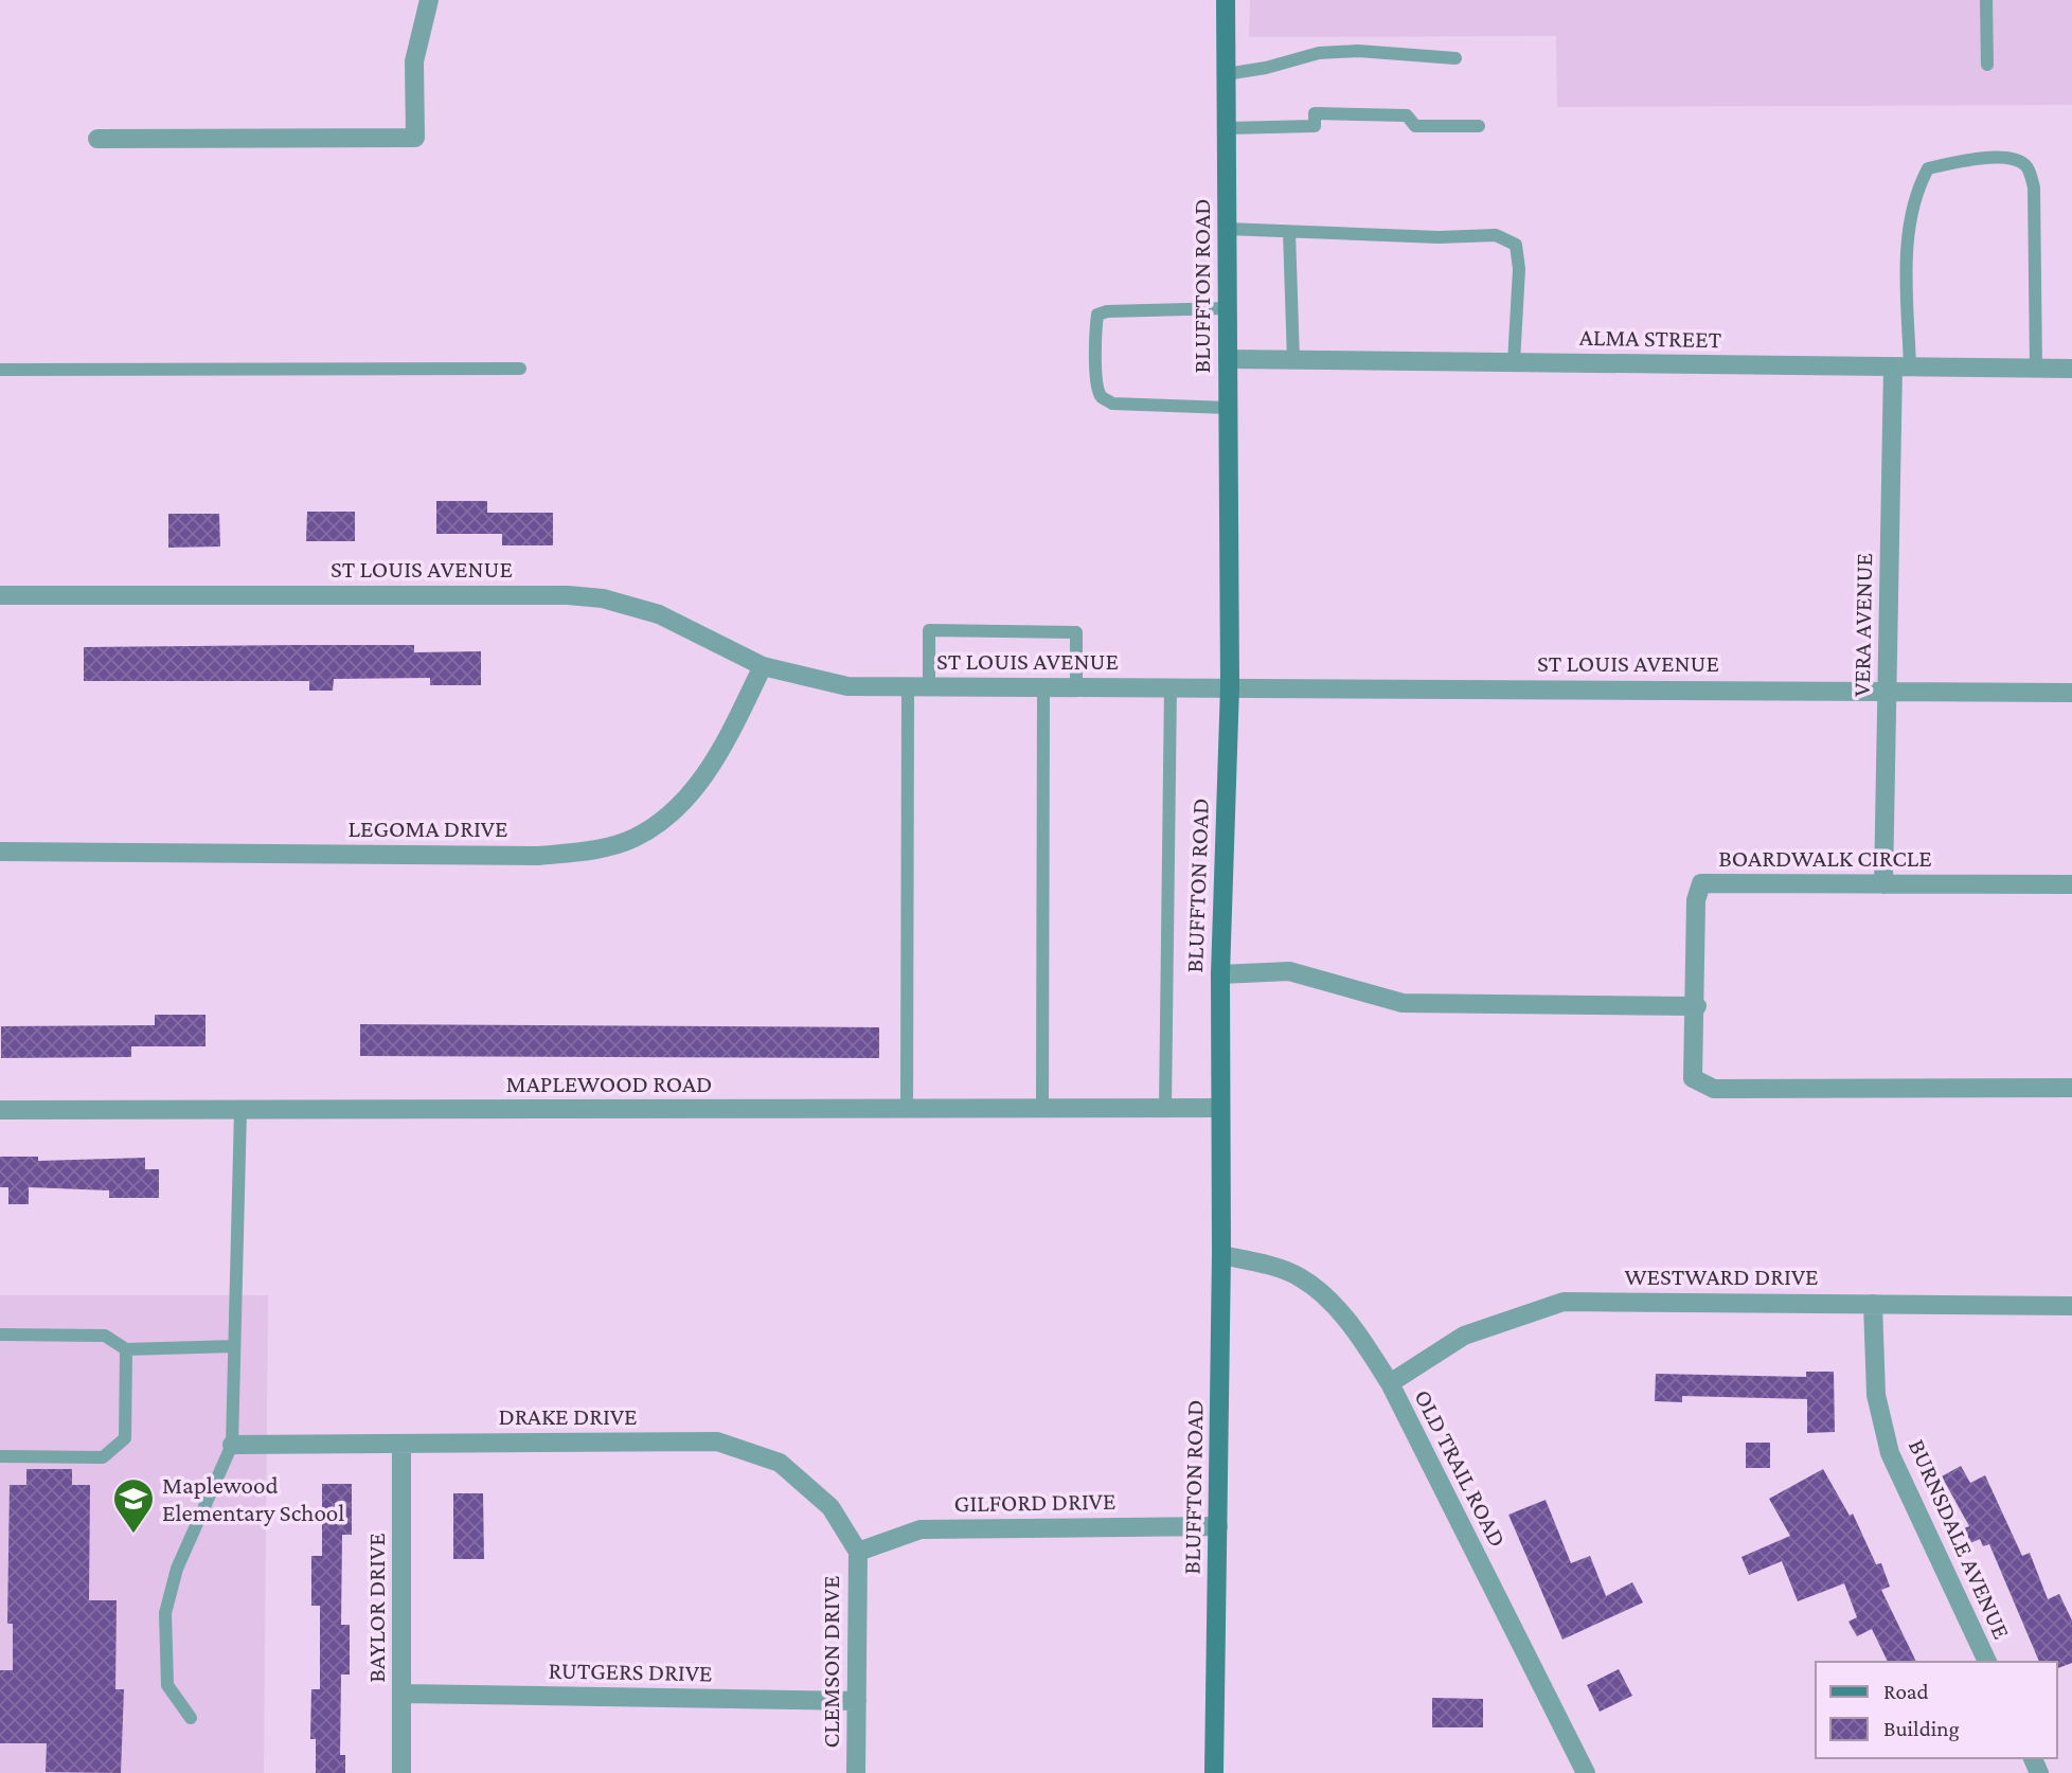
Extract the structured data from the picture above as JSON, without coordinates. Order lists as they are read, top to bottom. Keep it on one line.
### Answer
{"streets":{"main road":["BLUFFTON ROAD"],"street":["ALMA STREET","ST LOUIS AVENUE","VERA AVENUE","LEGOMA DRIVE","BOARDWALK CIRCLE","MAPLEWOOD ROAD","WESTWARD DRIVE","DRAKE DRIVE","OLD TRAIL ROAD","GILFORD DRIVE","BURNSDALE AVENUE","BAYLOR DRIVE","CLEMSON DRIVE","RUTGERS DRIVE"]},"crossings":[["BLUFFTON ROAD","ALMA STREET"],["BLUFFTON ROAD","ST LOUIS AVENUE"],["BLUFFTON ROAD","MAPLEWOOD ROAD"],["BLUFFTON ROAD","OLD TRAIL ROAD"],["BLUFFTON ROAD","GILFORD DRIVE"],["ALMA STREET","VERA AVENUE"],["ST LOUIS AVENUE","VERA AVENUE"],["ST LOUIS AVENUE","LEGOMA DRIVE"],["VERA AVENUE","BOARDWALK CIRCLE"],["WESTWARD DRIVE","OLD TRAIL ROAD"],["WESTWARD DRIVE","BURNSDALE AVENUE"],["DRAKE DRIVE","GILFORD DRIVE"],["DRAKE DRIVE","BAYLOR DRIVE"],["DRAKE DRIVE","CLEMSON DRIVE"],["GILFORD DRIVE","CLEMSON DRIVE"],["BAYLOR DRIVE","RUTGERS DRIVE"],["CLEMSON DRIVE","RUTGERS DRIVE"]],"places":{"school or university":["Maplewood Elementary School"]},"legend":["Road","Building"]}
